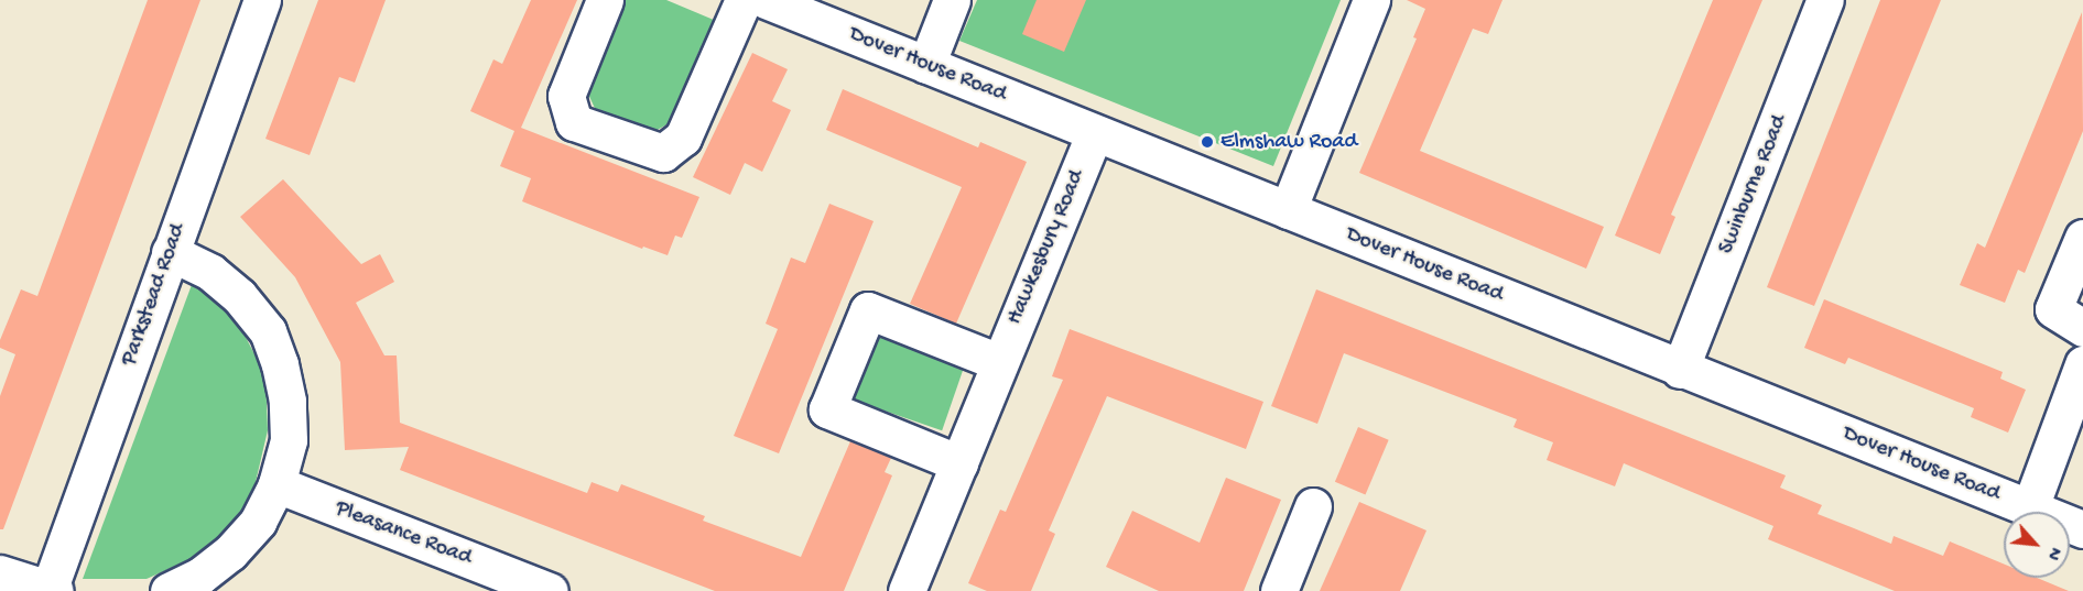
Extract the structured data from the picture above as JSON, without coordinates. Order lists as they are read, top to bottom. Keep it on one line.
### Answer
{"streets":{"street":["Dover House Road","Swinburne Road","Hawkesbury Road","Parkstead Road","Pleasance Road"]},"crossings":[["Dover House Road","Swinburne Road"],["Dover House Road","Hawkesbury Road"]],"places":["Elmshaw Road"],"north":"bottom right"}
